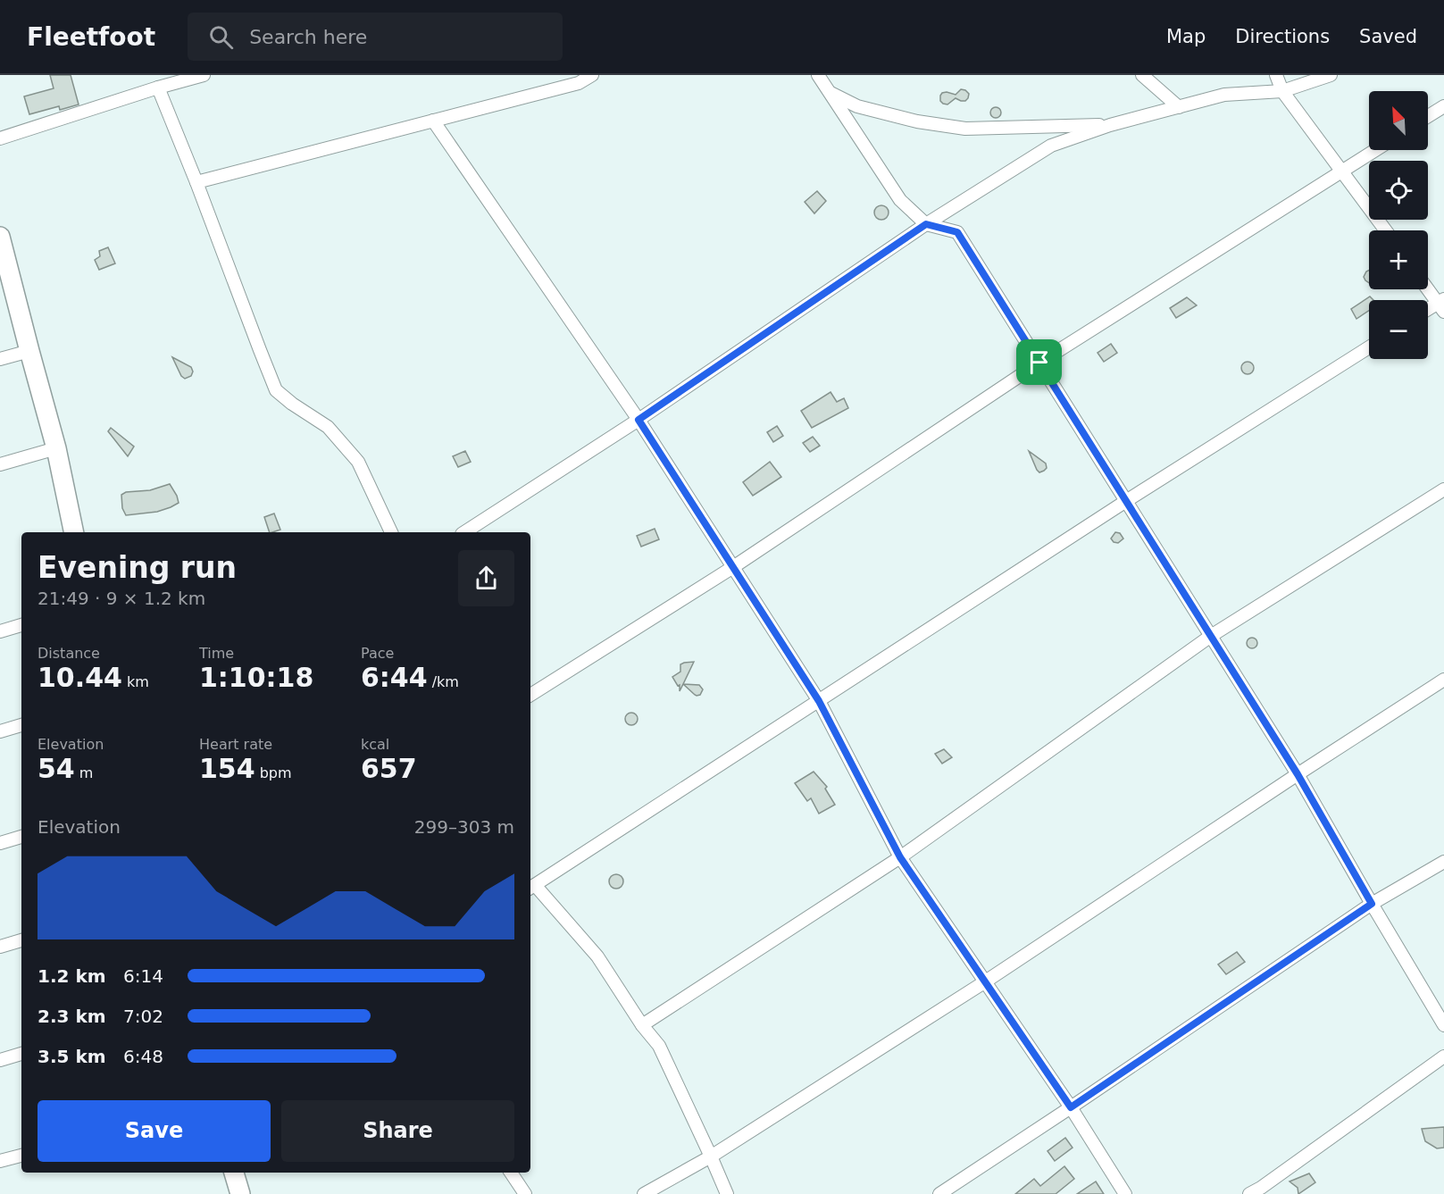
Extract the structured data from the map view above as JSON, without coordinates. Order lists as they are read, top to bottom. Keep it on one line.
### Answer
{"north":"top left","page":{"header":"Fleetfoot","search":"Search here","nav":["Map","Directions","Saved"],"map_buttons":["+","−"],"heading":["Evening run","21:49 · 9 × 1.2 km"],"stats":[["Distance","10.44 km"],["Time","1:10:18"],["Pace","6:44 /km"],["Elevation","54 m"],["Heart rate","154 bpm"],["kcal","657"]],"chart":["Elevation","299–303 m"],"list":[{"name":"1.2 km","note":"6:14"},{"name":"2.3 km","note":"7:02"},{"name":"3.5 km","note":"6:48"}],"buttons":["Save","Share"]}}
